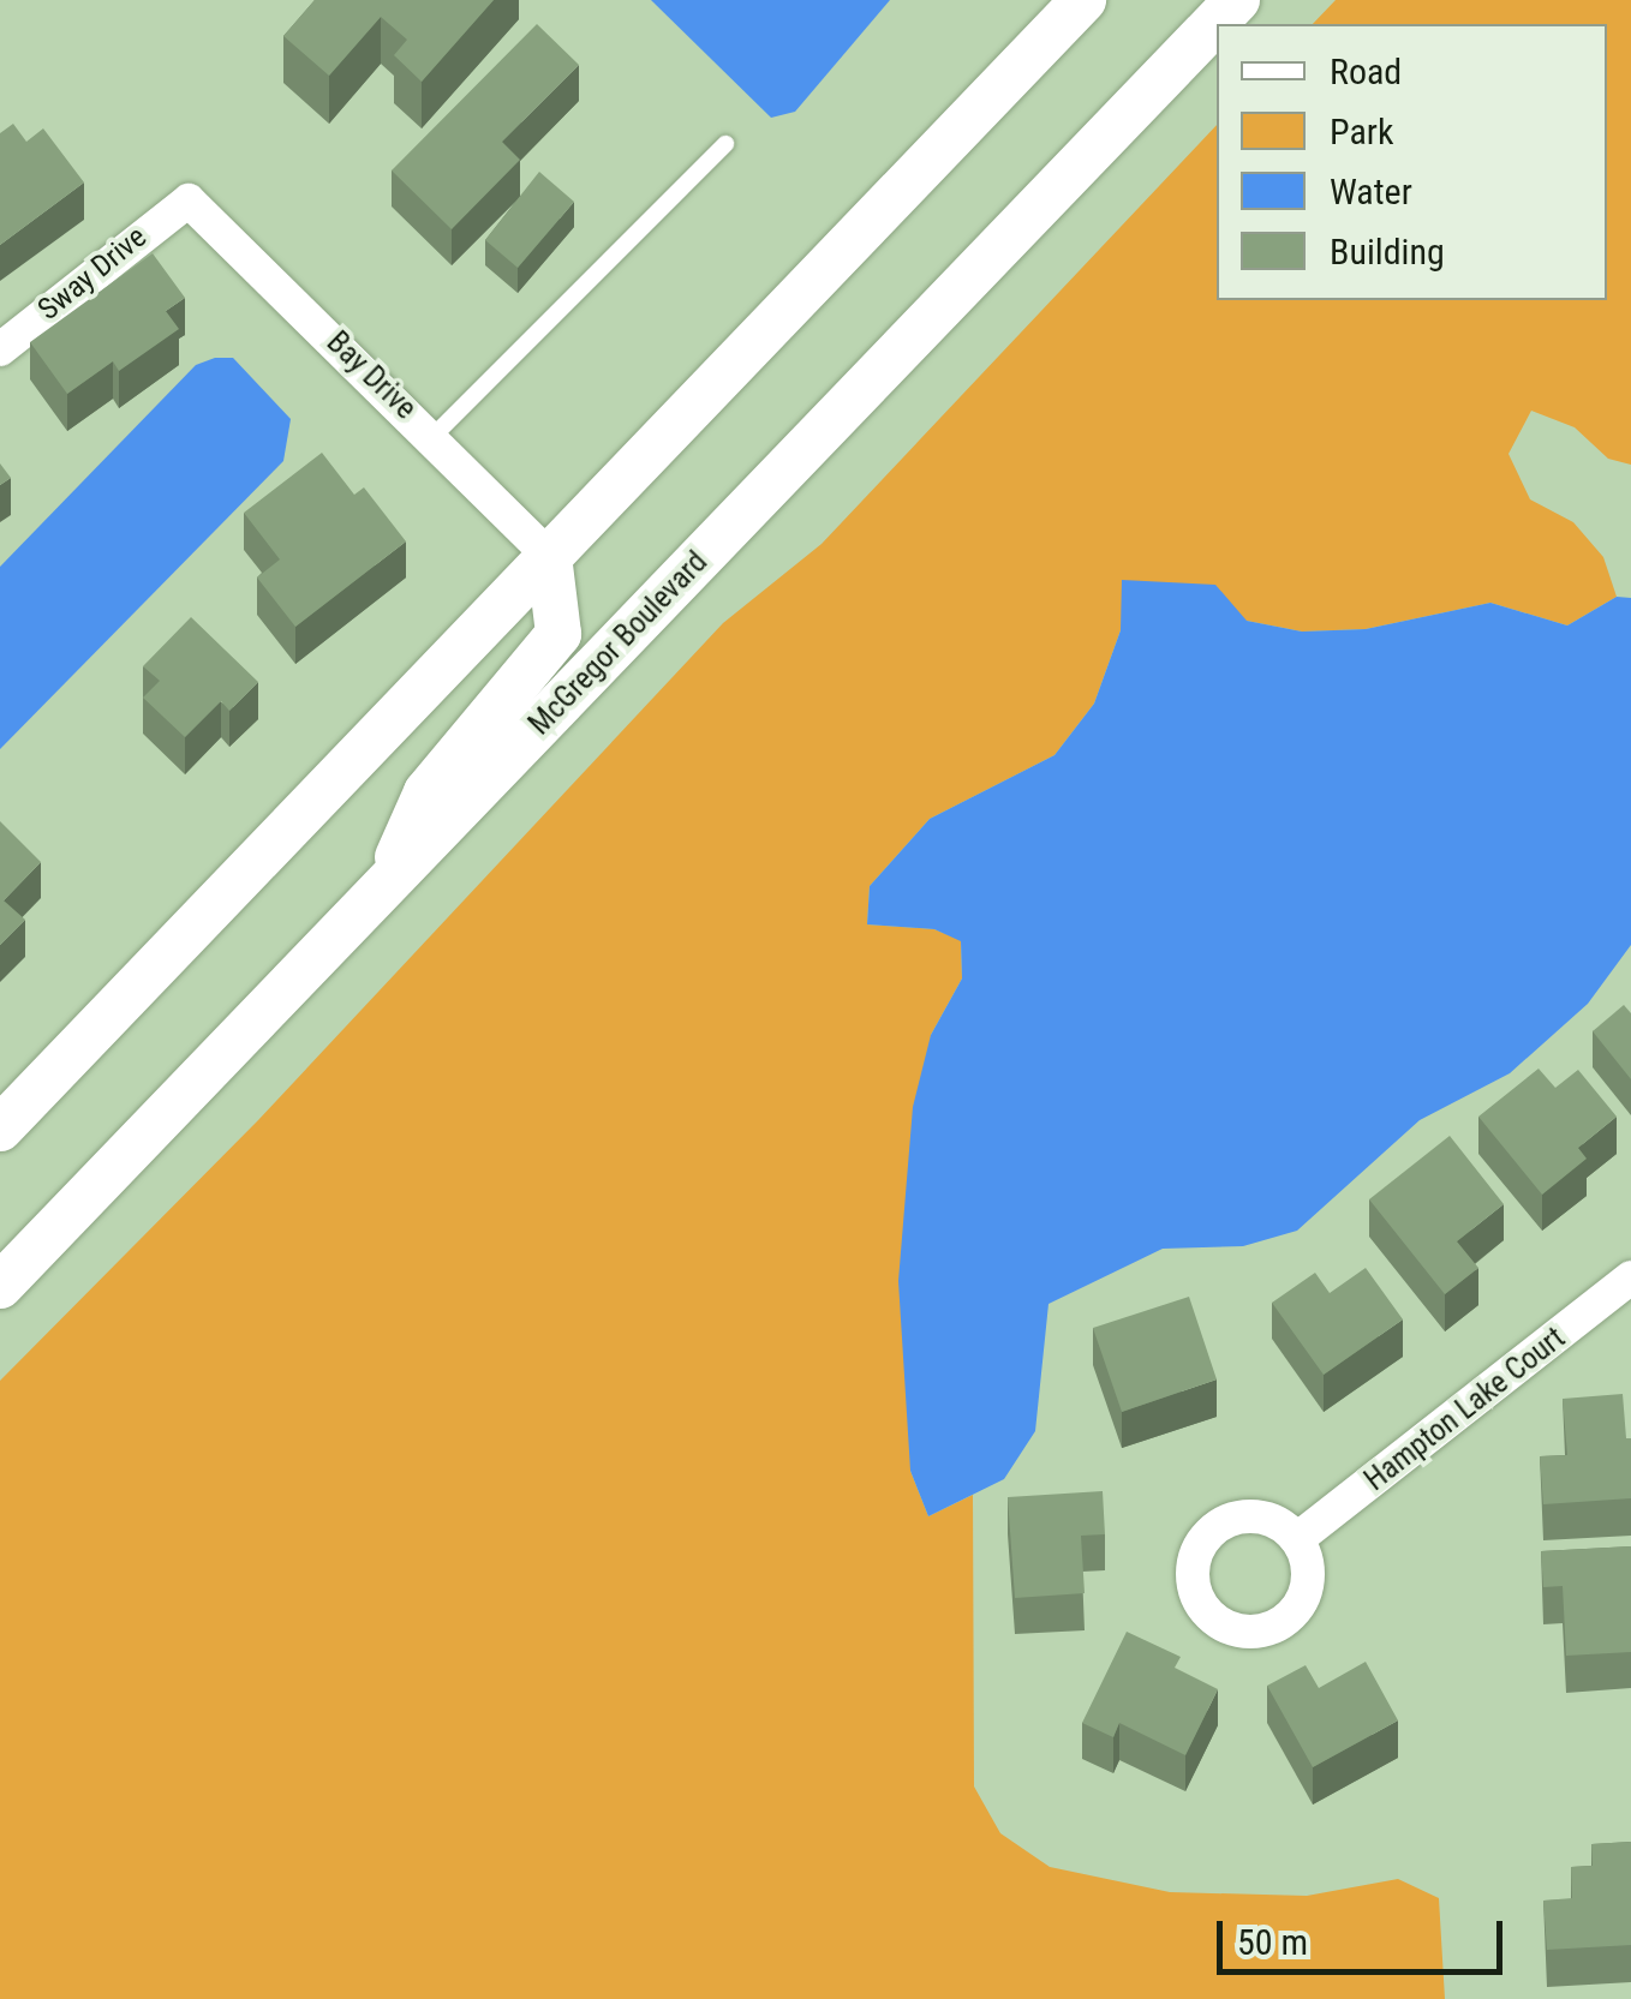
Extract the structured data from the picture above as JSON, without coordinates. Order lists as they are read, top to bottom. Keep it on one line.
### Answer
{"streets":{"main road":["McGregor Boulevard"],"street":["Sway Drive","Bay Drive","Hampton Lake Court"]},"crossings":[["Sway Drive","Bay Drive"]],"legend":["Road","Park","Water","Building"],"scale_bar":"50 m"}
